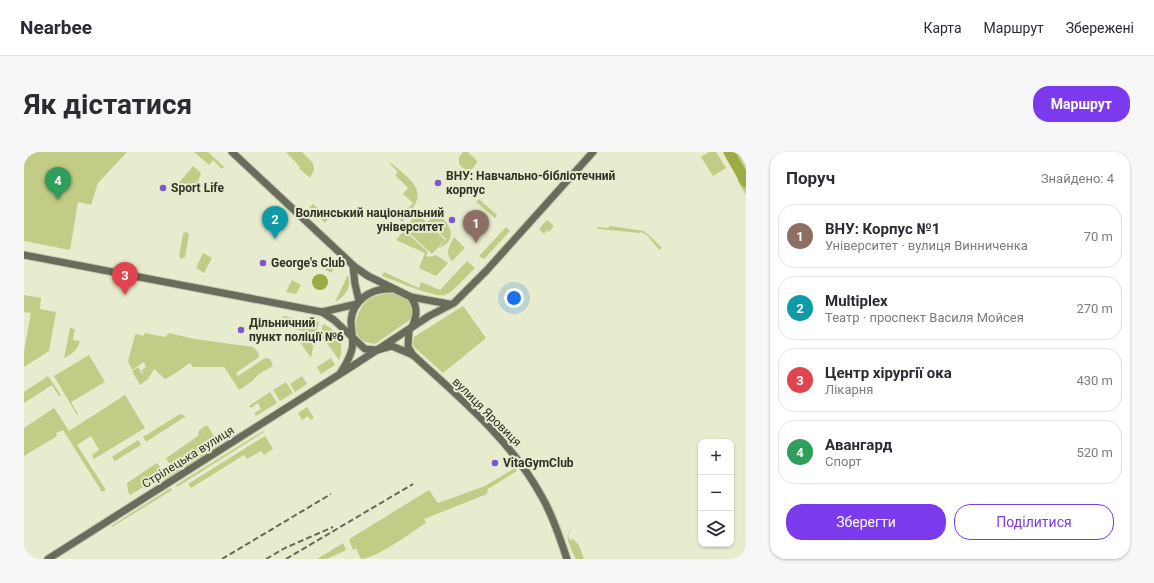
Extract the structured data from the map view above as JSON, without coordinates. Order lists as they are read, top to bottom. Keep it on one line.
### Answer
{"streets":{"street":["вулиця Яровиця","Стрілецька вулиця"]},"places":["ВНУ: Навчально-бібліотечний корпус","Sport Life","Волинський національний університет","George's Club","Дільничний пункт поліції №6","VitaGymClub"],"page":{"header":"Nearbee","nav":["Карта","Маршрут","Збережені"],"buttons":["Маршрут",["Зберегти","Поділитися"]],"title":"Як дістатися","heading":["Поруч","Знайдено: 4"],"pins":["4","2","1","3"],"list":[{"mark":"1","name":"ВНУ: Корпус №1","note":"Університет · вулиця Винниченка","value":"70 m"},{"mark":"2","name":"Multiplex","note":"Театр · проспект Василя Мойсея","value":"270 m"},{"mark":"3","name":"Центр хірургії ока","note":"Лікарня","value":"430 m"},{"mark":"4","name":"Авангард","note":"Спорт","value":"520 m"}],"map_buttons":["+","−"]}}
